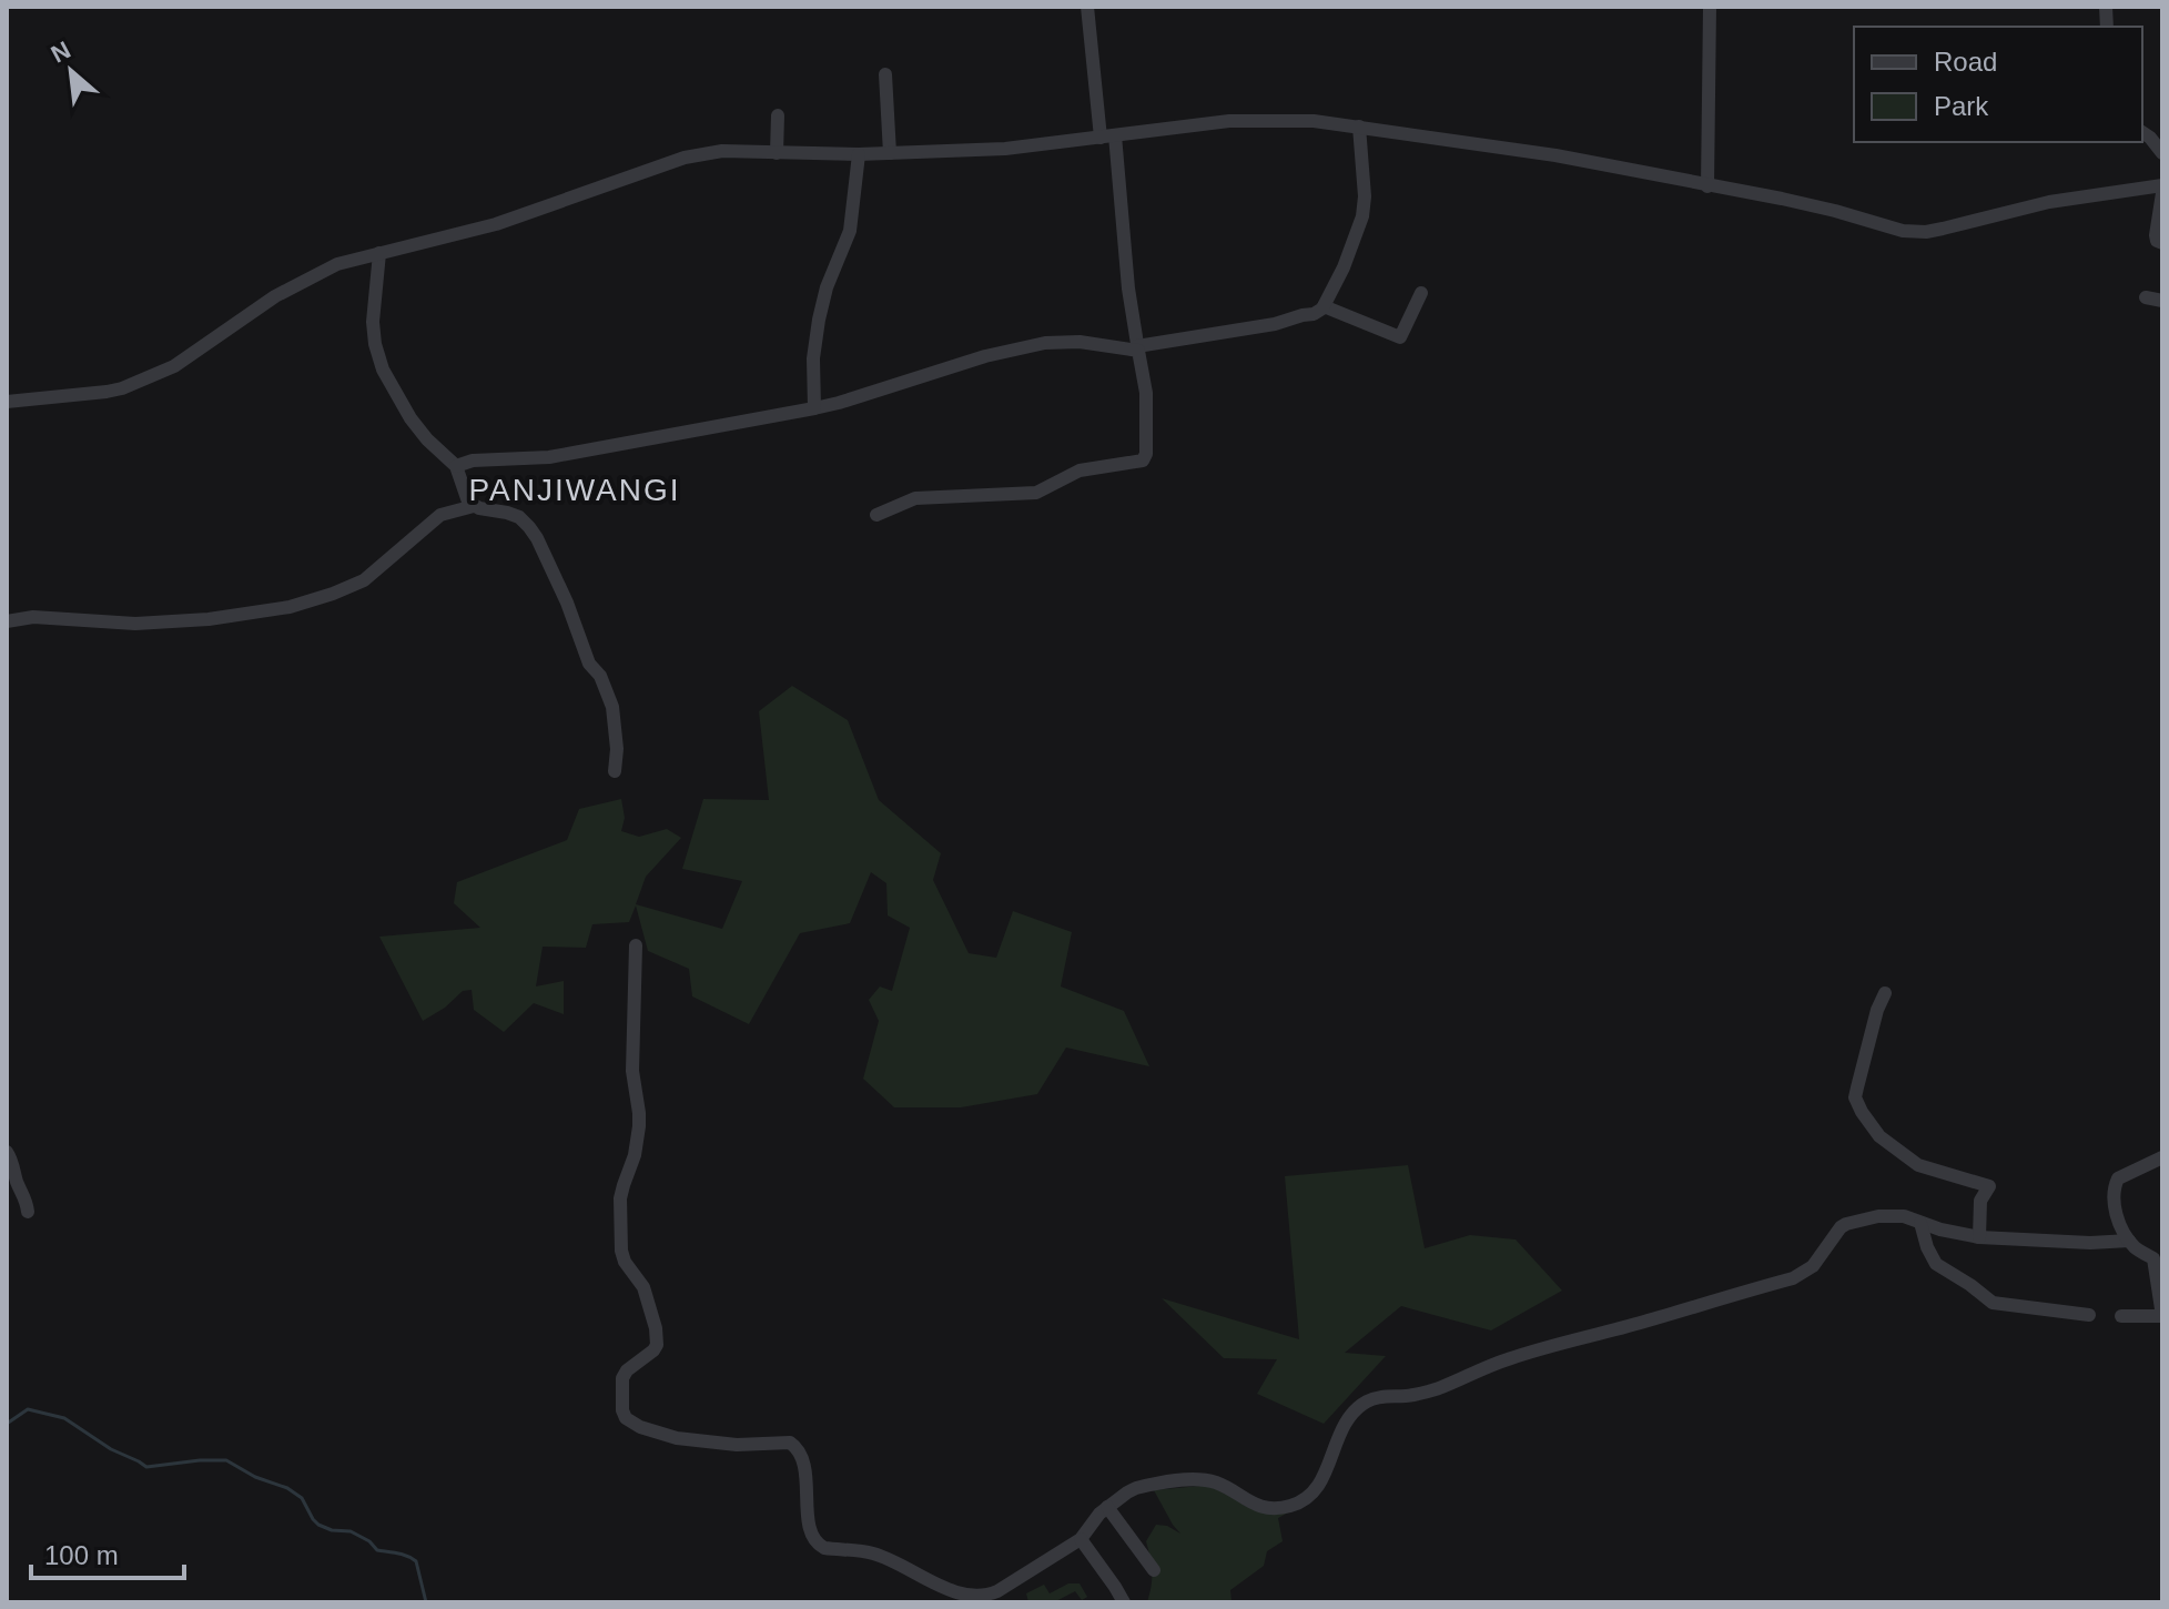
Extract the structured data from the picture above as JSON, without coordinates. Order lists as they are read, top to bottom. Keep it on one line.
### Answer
{"districts":["PANJIWANGI"],"legend":["Road","Park"],"scale_bar":"100 m","north":"top left"}
